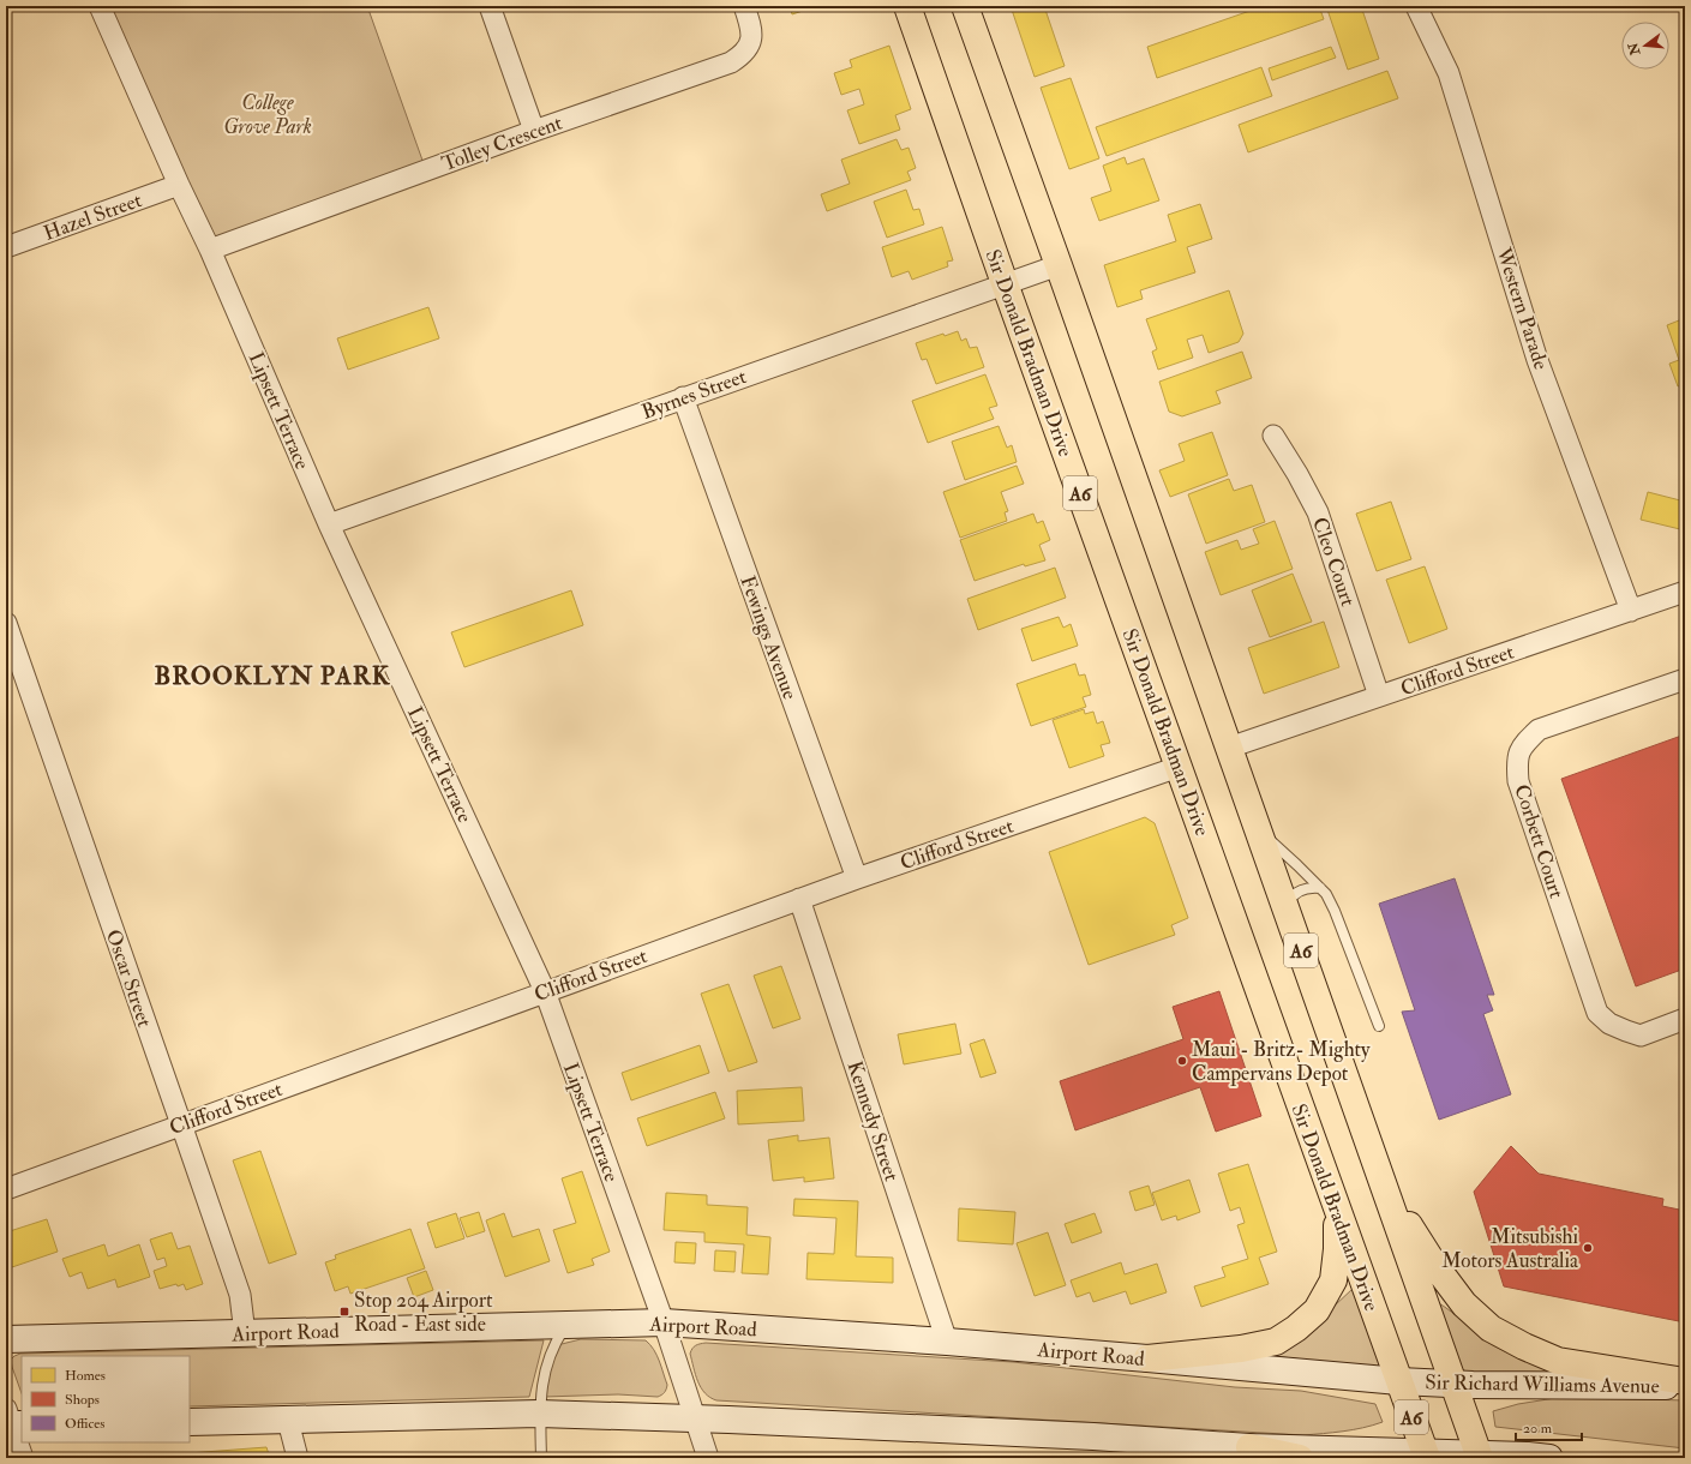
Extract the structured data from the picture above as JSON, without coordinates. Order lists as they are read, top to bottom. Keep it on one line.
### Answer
{"streets":{"main road":["Sir Donald Bradman Drive","A6","Airport Road","Sir Richard Williams Avenue"],"street":["Tolley Crescent","Hazel Street","Western Parade","Byrnes Street","Lipsett Terrace","Cleo Court","Fewings Avenue","Clifford Street","Corbett Court","Oscar Street","Kennedy Street"]},"crossings":[["Tolley Crescent","Lipsett Terrace"],["Hazel Street","Lipsett Terrace"],["Western Parade","Clifford Street"],["Sir Donald Bradman Drive","Byrnes Street"],["Sir Donald Bradman Drive","Clifford Street"],["Sir Donald Bradman Drive","Airport Road"],["Sir Donald Bradman Drive","Sir Richard Williams Avenue"],["Byrnes Street","Lipsett Terrace"],["Byrnes Street","A6"],["Byrnes Street","Fewings Avenue"],["Lipsett Terrace","Clifford Street"],["Lipsett Terrace","Airport Road"],["A6","Clifford Street"],["A6","Sir Richard Williams Avenue"],["Cleo Court","Clifford Street"],["Fewings Avenue","Clifford Street"],["Clifford Street","Oscar Street"],["Clifford Street","Kennedy Street"],["Oscar Street","Airport Road"],["Kennedy Street","Airport Road"],["Airport Road","Sir Richard Williams Avenue"]],"districts":["BROOKLYN PARK"],"parks":["College Grove Park"],"places":{"other":["Maui - Britz- Mighty Campervans Depot","Mitsubishi Motors Australia"],"transit":["Stop 204 Airport Road - East side"]},"legend":["Homes","Shops","Offices"],"scale_bar":"20 m","north":"left"}
